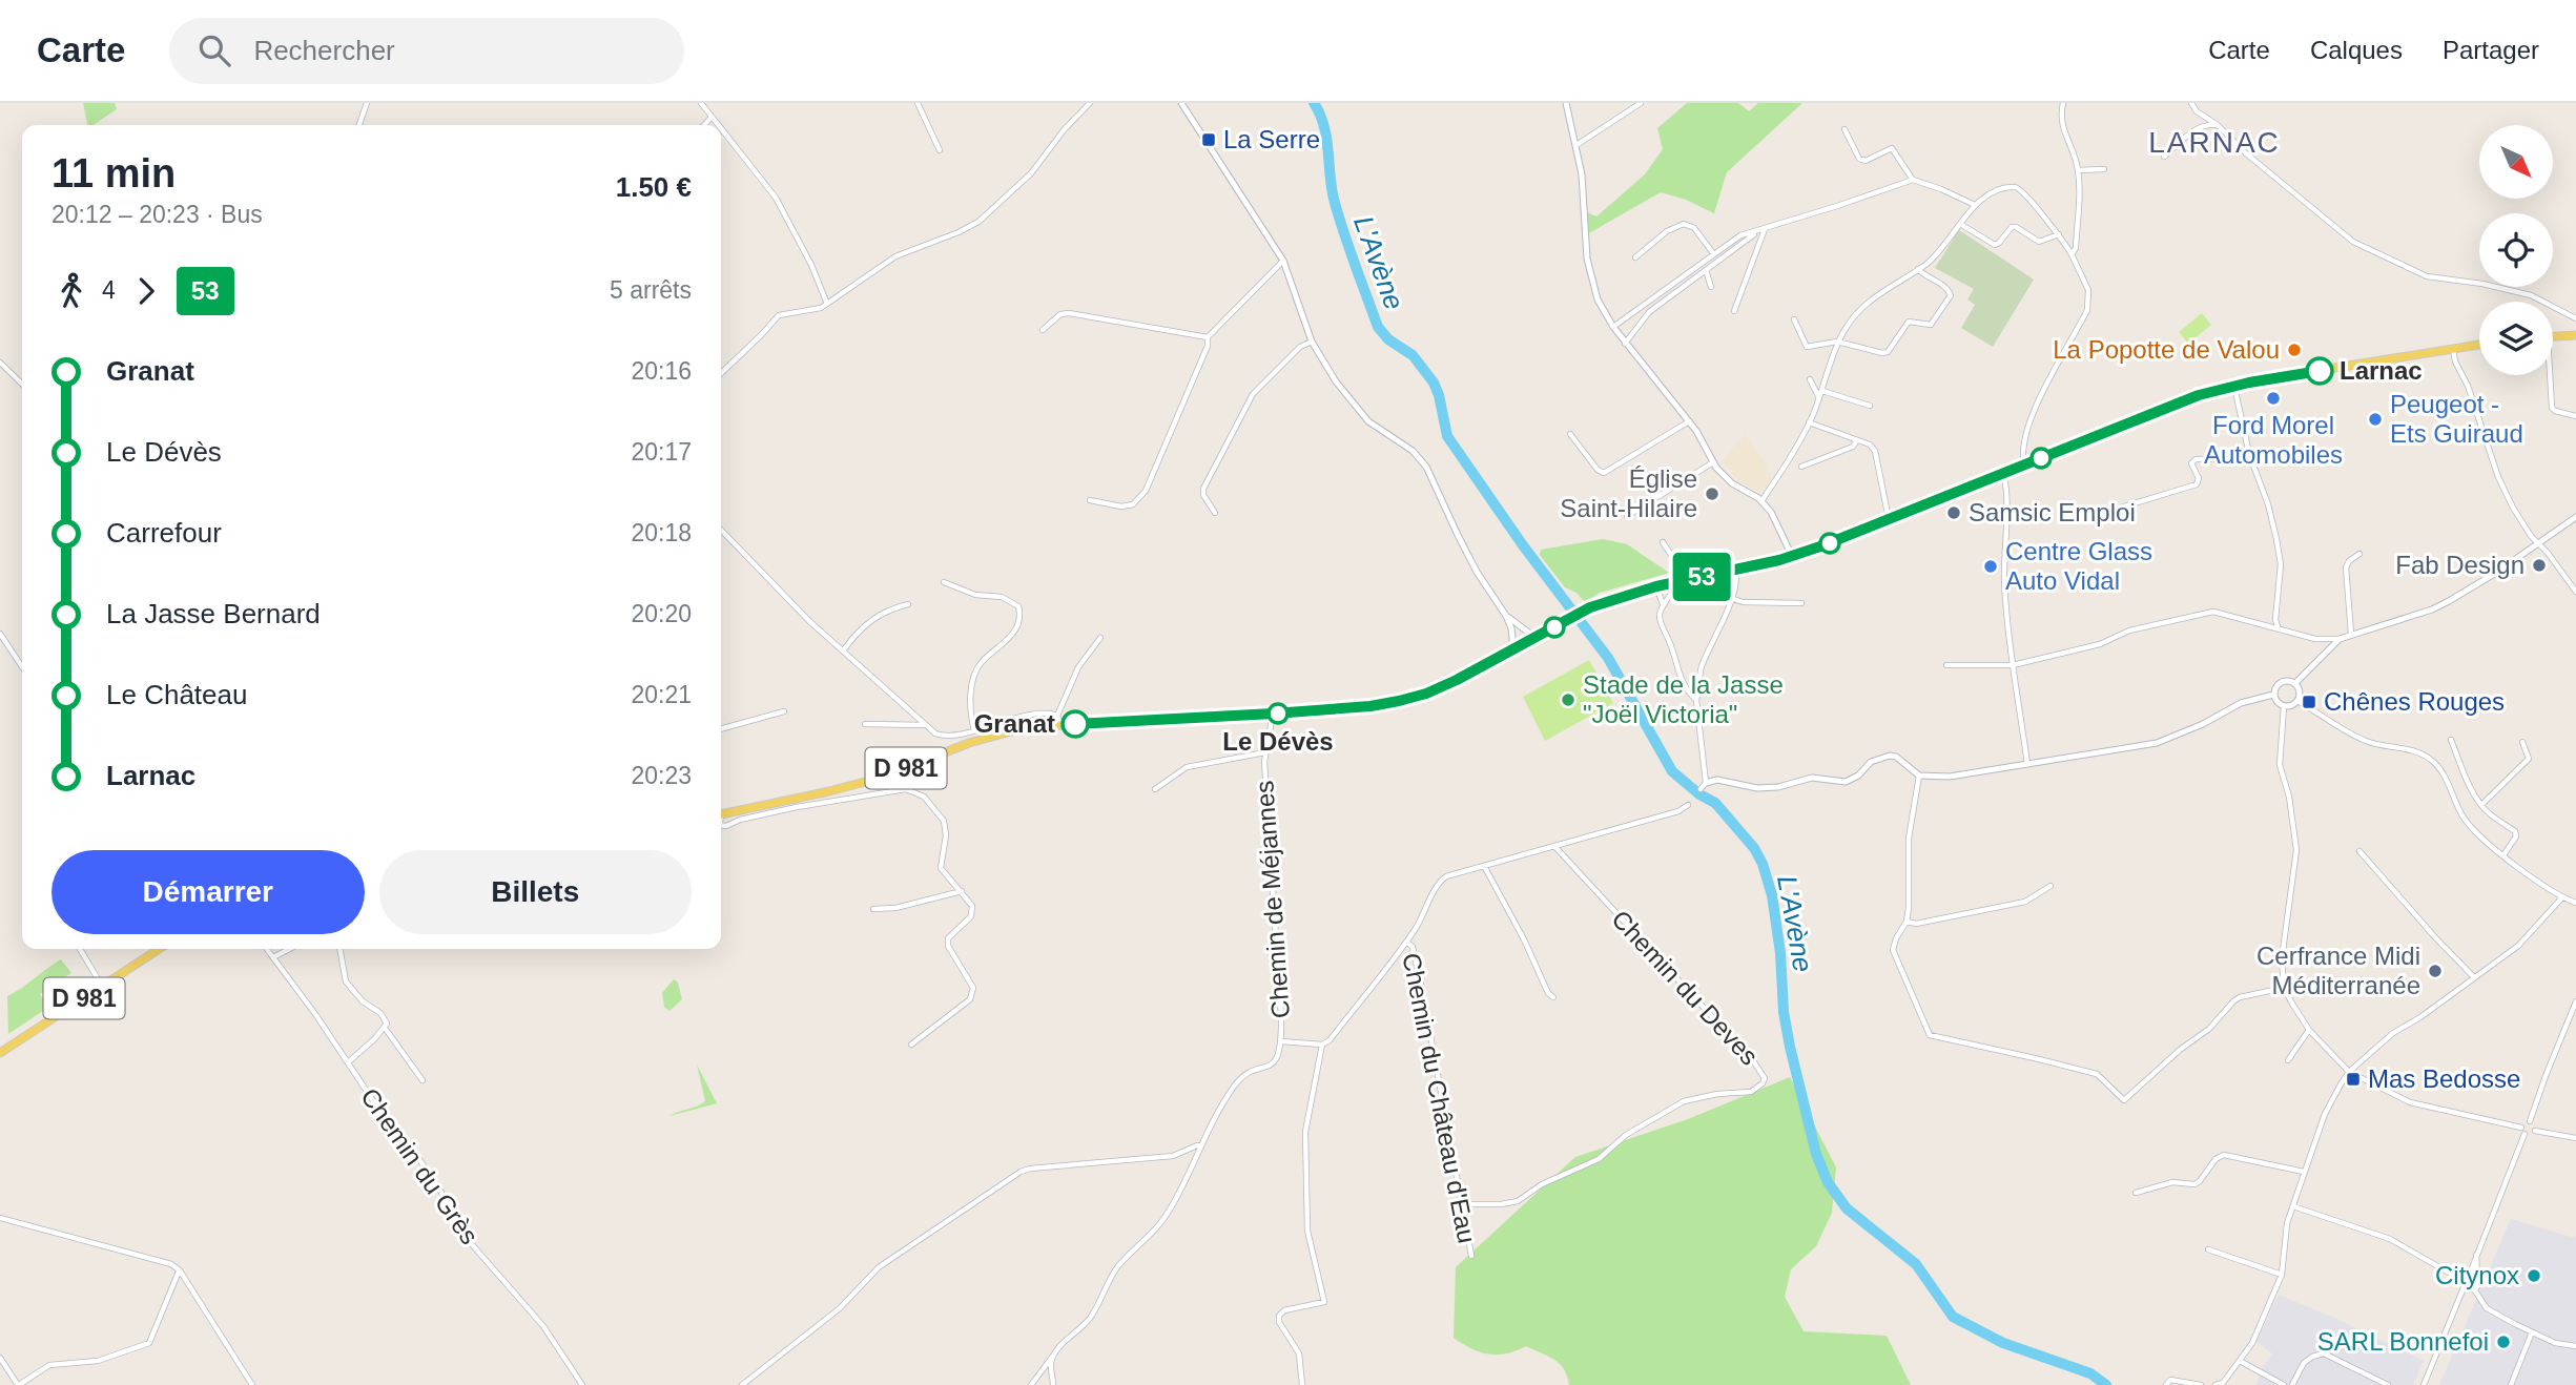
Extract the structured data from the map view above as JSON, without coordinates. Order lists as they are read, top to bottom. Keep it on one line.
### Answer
{"streets":{"main road":["D 981"],"street":["Chemin de Méjannes","Chemin du Deves","Chemin du Château d'Eau","Chemin du Grès"]},"crossings":[["D 981","Chemin de Méjannes"],["Chemin du Deves","Chemin du Château d'Eau"]],"districts":["LARNAC"],"water":["L'Avène"],"places":{"transit":["La Serre","Chênes Rouges","Mas Bedosse"],"other":["La Popotte de Valou","Larnac","Ford Morel Automobiles","Peugeot - Ets Guiraud","Église Saint-Hilaire","Samsic Emploi","Fab Design","Centre Glass Auto Vidal","Stade de la Jasse \"Joël Victoria\"","Le Dévès","Granat","Cerfrance Midi Méditerranée","Citynox","SARL Bonnefoi"]},"lines":["bus line 53"],"north":"bottom right","page":{"header":"Carte","search":"Rechercher","nav":["Carte","Calques","Partager"],"on_map":"53","heading":["11 min","20:12 – 20:23 · Bus","1.50 €"],"legs":["4","53","5 arrêts"],"list":[{"name":"Granat","value":"20:16"},{"name":"Le Dévès","value":"20:17"},{"name":"Carrefour","value":"20:18"},{"name":"La Jasse Bernard","value":"20:20"},{"name":"Le Château","value":"20:21"},{"name":"Larnac","value":"20:23"}],"buttons":["Démarrer","Billets"]}}
